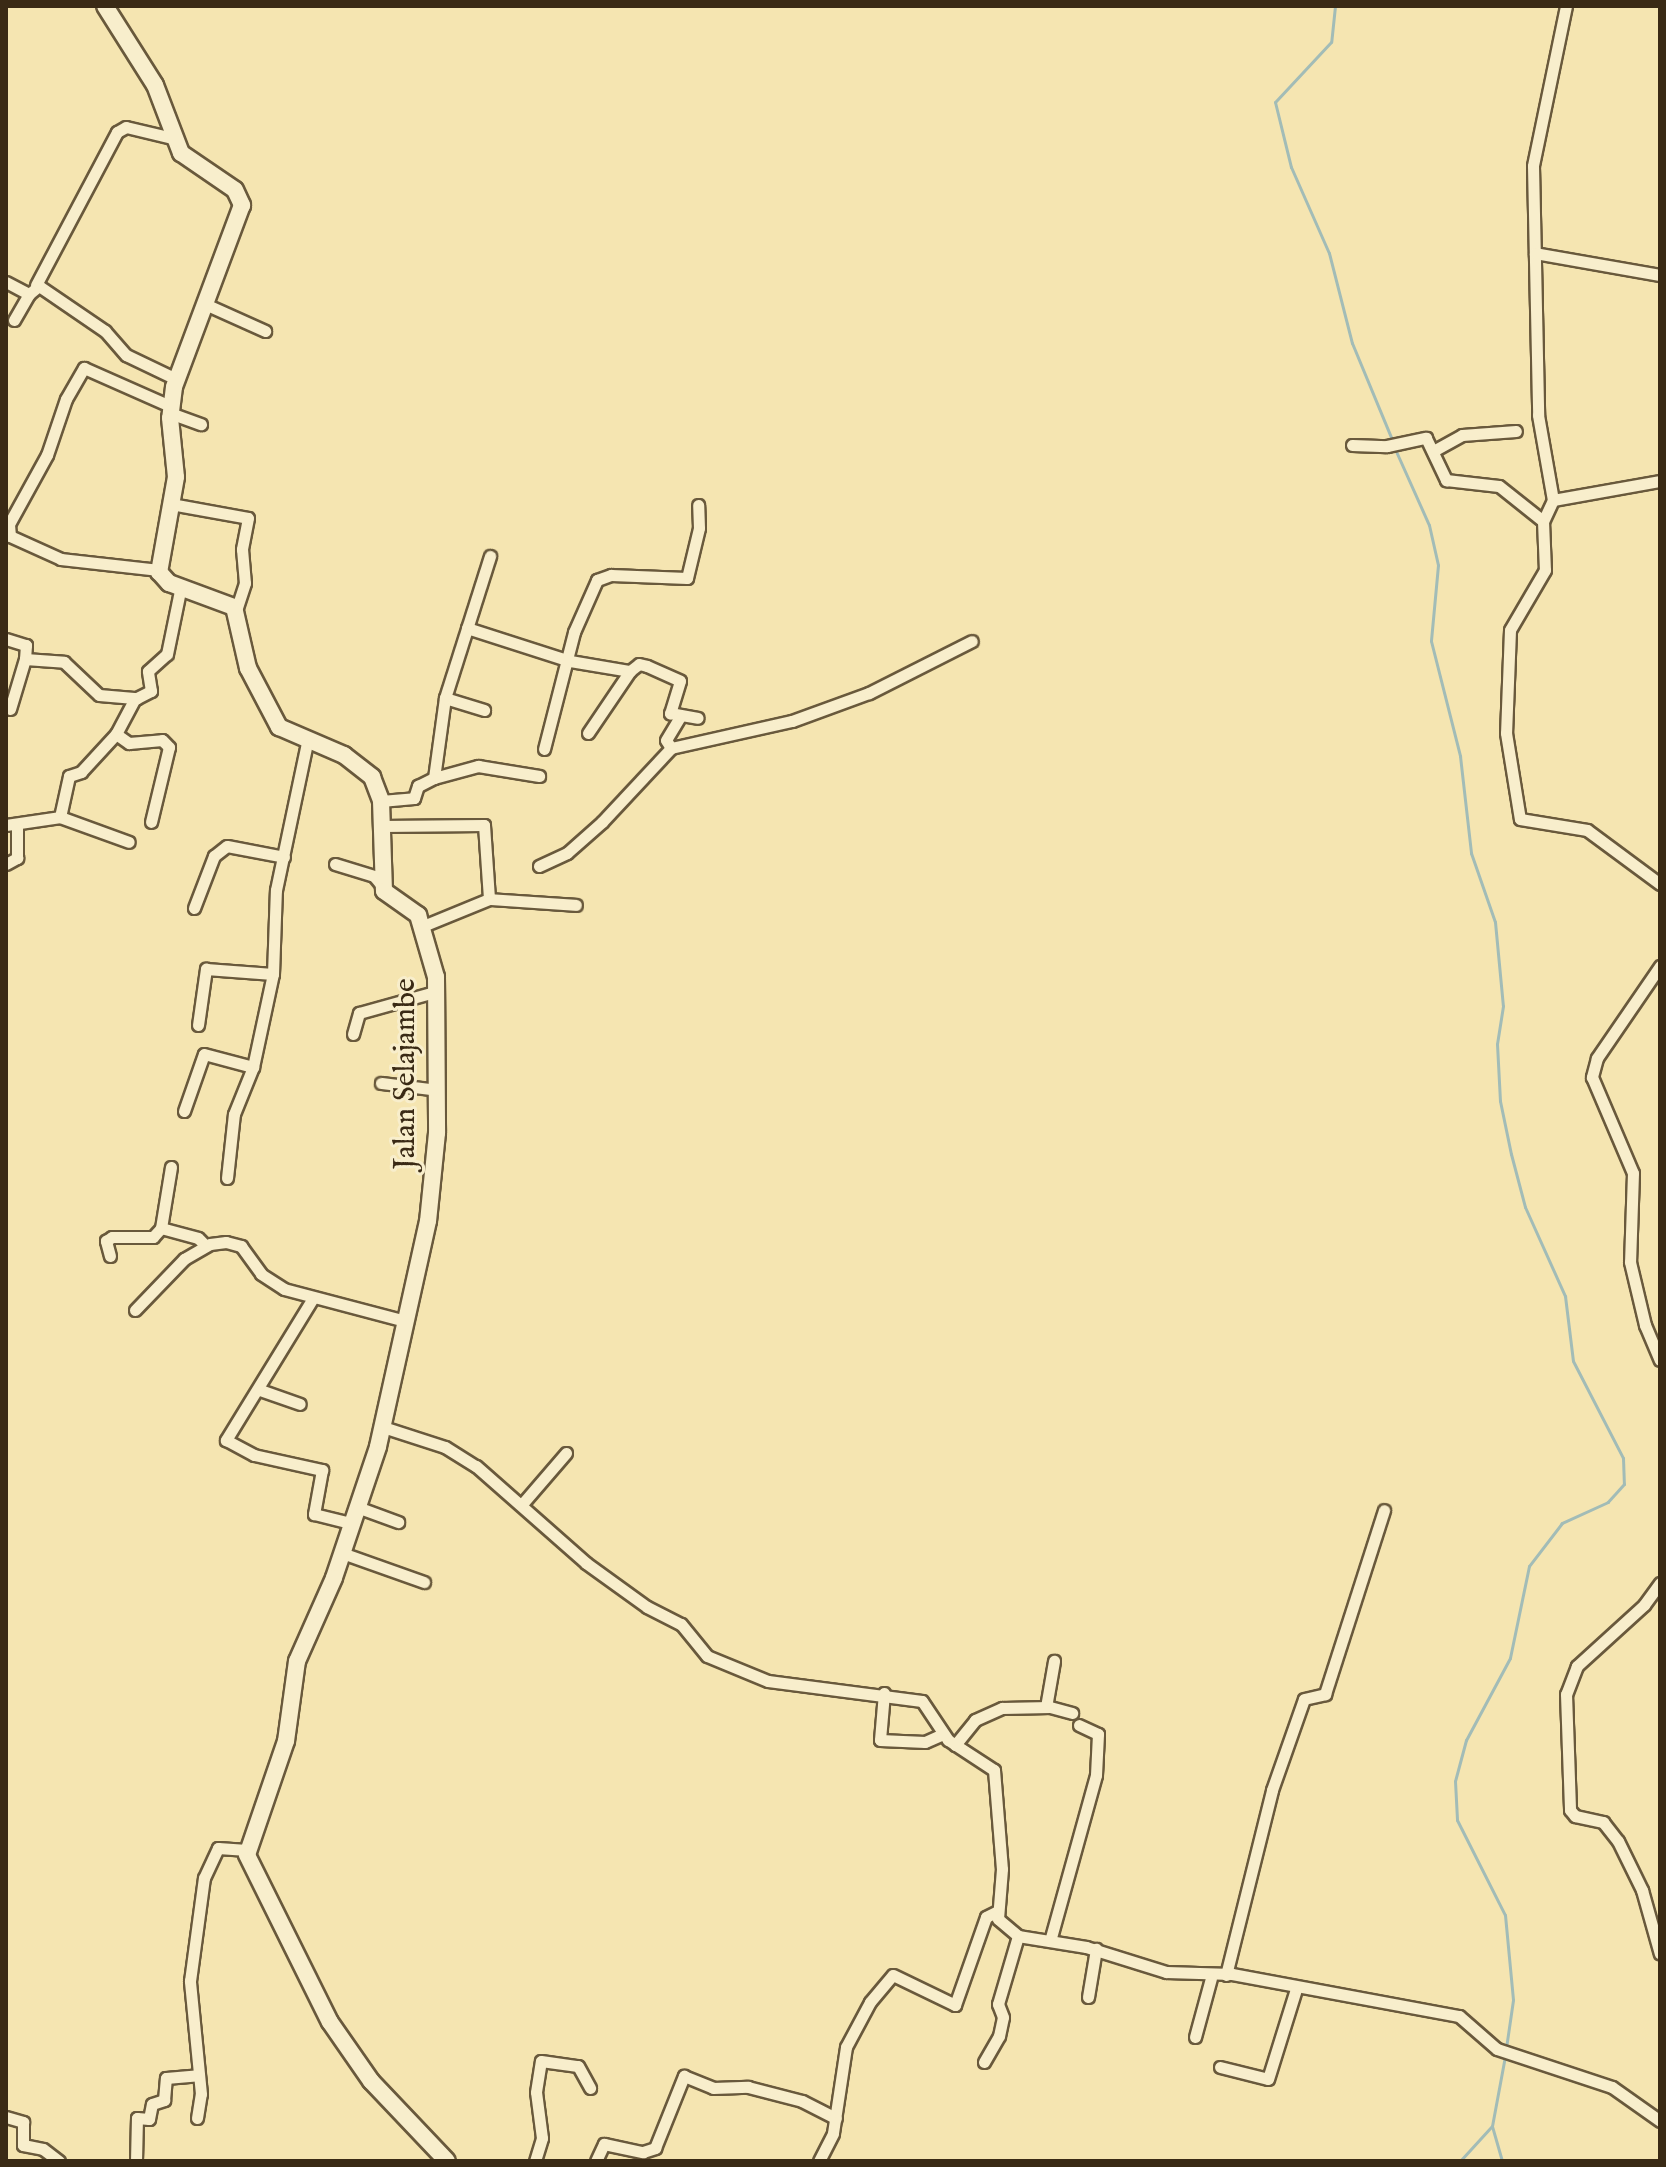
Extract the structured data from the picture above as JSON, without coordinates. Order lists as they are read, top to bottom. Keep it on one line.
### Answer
{"streets":{"street":["Jalan Selajambe"]}}
